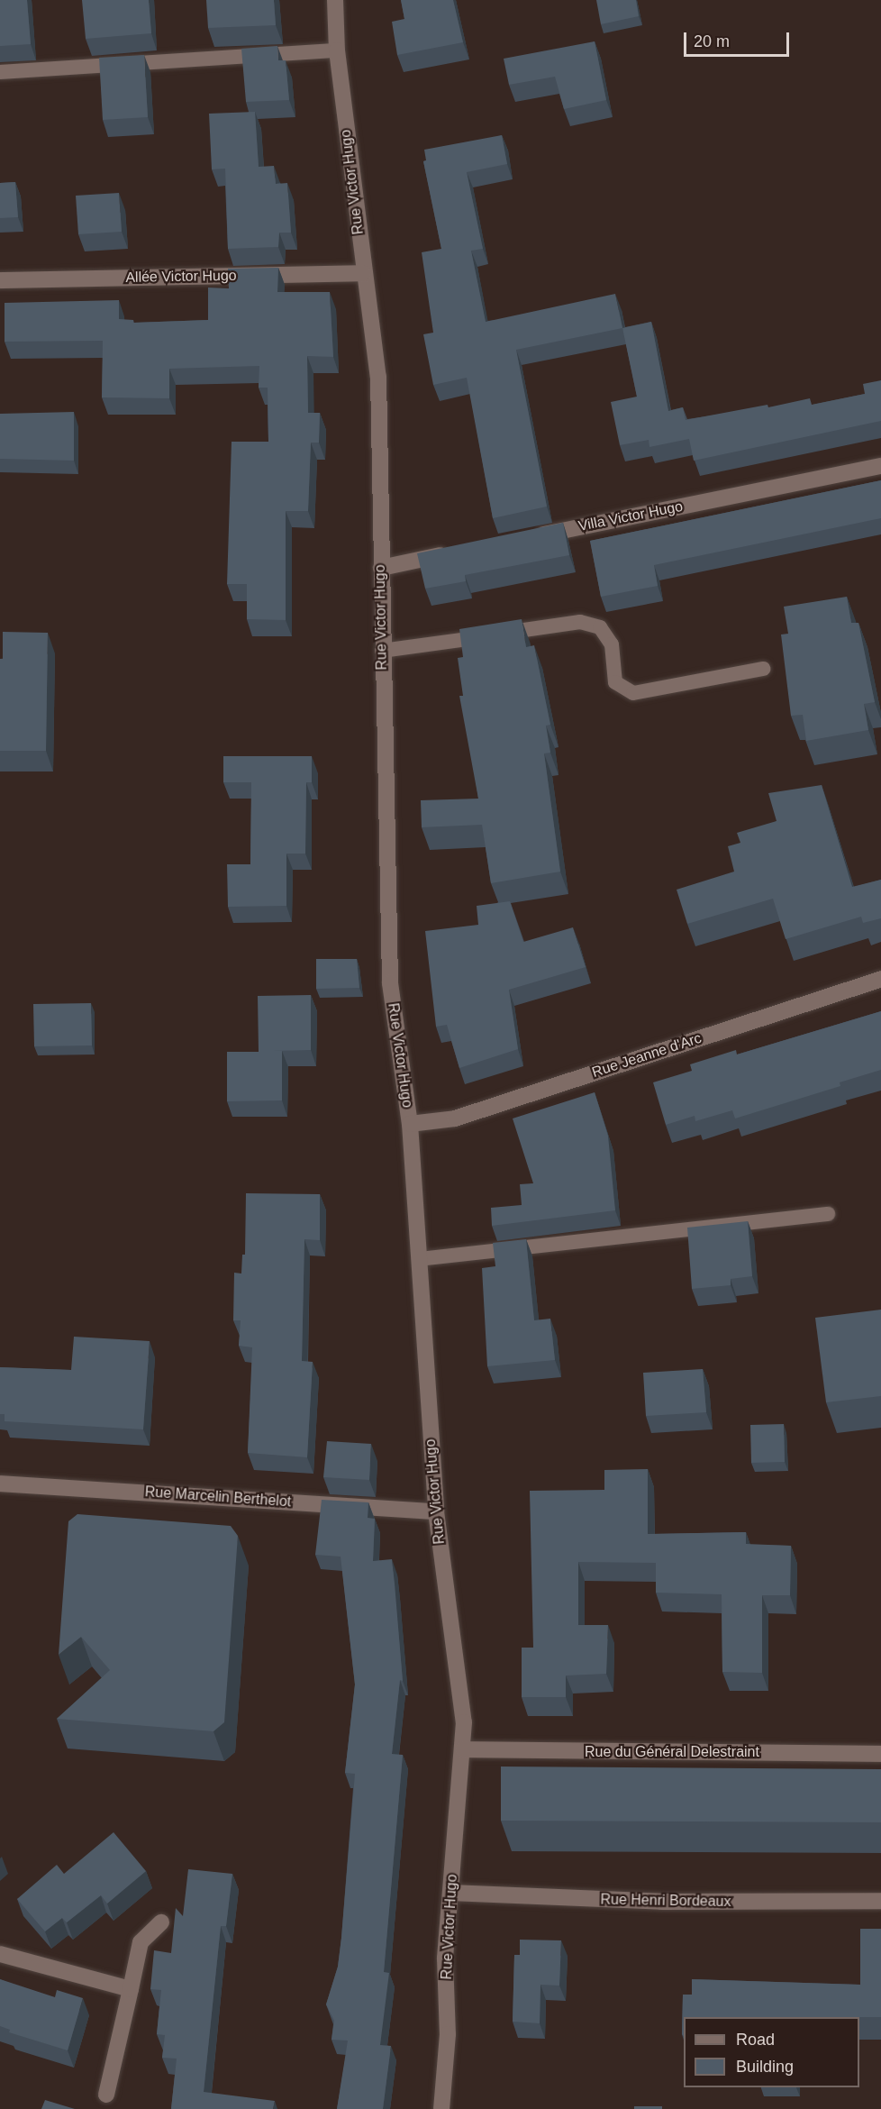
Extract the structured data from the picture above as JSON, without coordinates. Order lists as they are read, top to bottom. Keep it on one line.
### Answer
{"streets":{"street":["Rue Victor Hugo","Allée Victor Hugo","Villa Victor Hugo","Rue Jeanne d'Arc","Rue Marcelin Berthelot","Rue du Général Delestraint","Rue Henri Bordeaux"]},"crossings":[["Rue Victor Hugo","Allée Victor Hugo"],["Rue Victor Hugo","Rue Jeanne d'Arc"],["Rue Victor Hugo","Rue Marcelin Berthelot"],["Rue Victor Hugo","Rue du Général Delestraint"],["Rue Victor Hugo","Rue Henri Bordeaux"]],"legend":["Road","Building"],"scale_bar":"20 m"}
